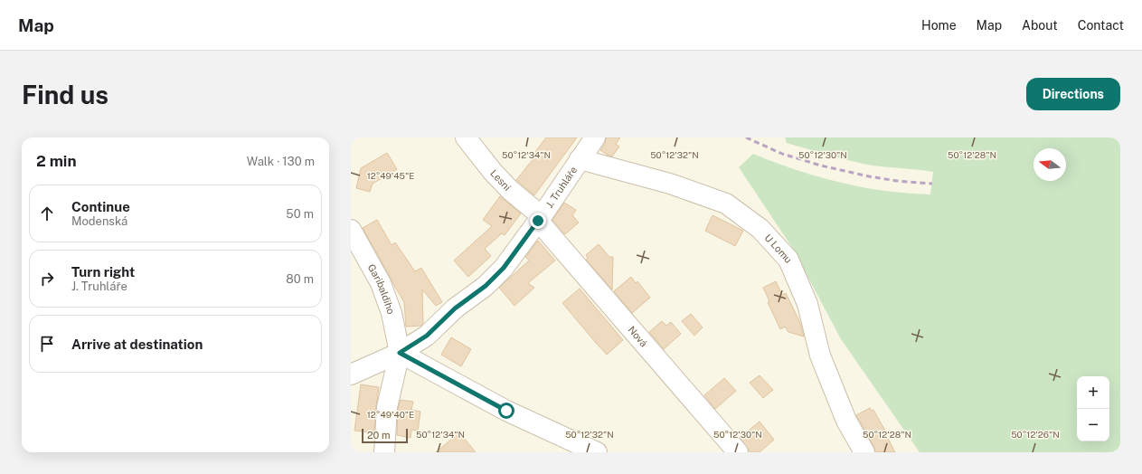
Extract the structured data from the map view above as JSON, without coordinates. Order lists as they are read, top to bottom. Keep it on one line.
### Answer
{"streets":{"street":["Lesní","J. Truhláře","U Lomu","Garibaldiho","Nová"]},"crossings":[["Lesní","J. Truhláře"],["Lesní","Nová"],["J. Truhláře","U Lomu"],["J. Truhláře","Garibaldiho"],["J. Truhláře","Nová"]],"scale_bar":"20 m","north":"left","page":{"header":"Map","nav":["Home","Map","About","Contact"],"buttons":"Directions","title":"Find us","heading":["2 min","Walk · 130 m"],"list":[["Continue","Modenská","50 m"],["Turn right","J. Truhláře","80 m"],"Arrive at destination"],"map_buttons":["+","−"],"scale":"20 m"},"coordinates":["50°12'34\"N","50°12'32\"N","50°12'30\"N","50°12'28\"N","12°49'45\"E","12°49'40\"E","50°12'26\"N"]}
